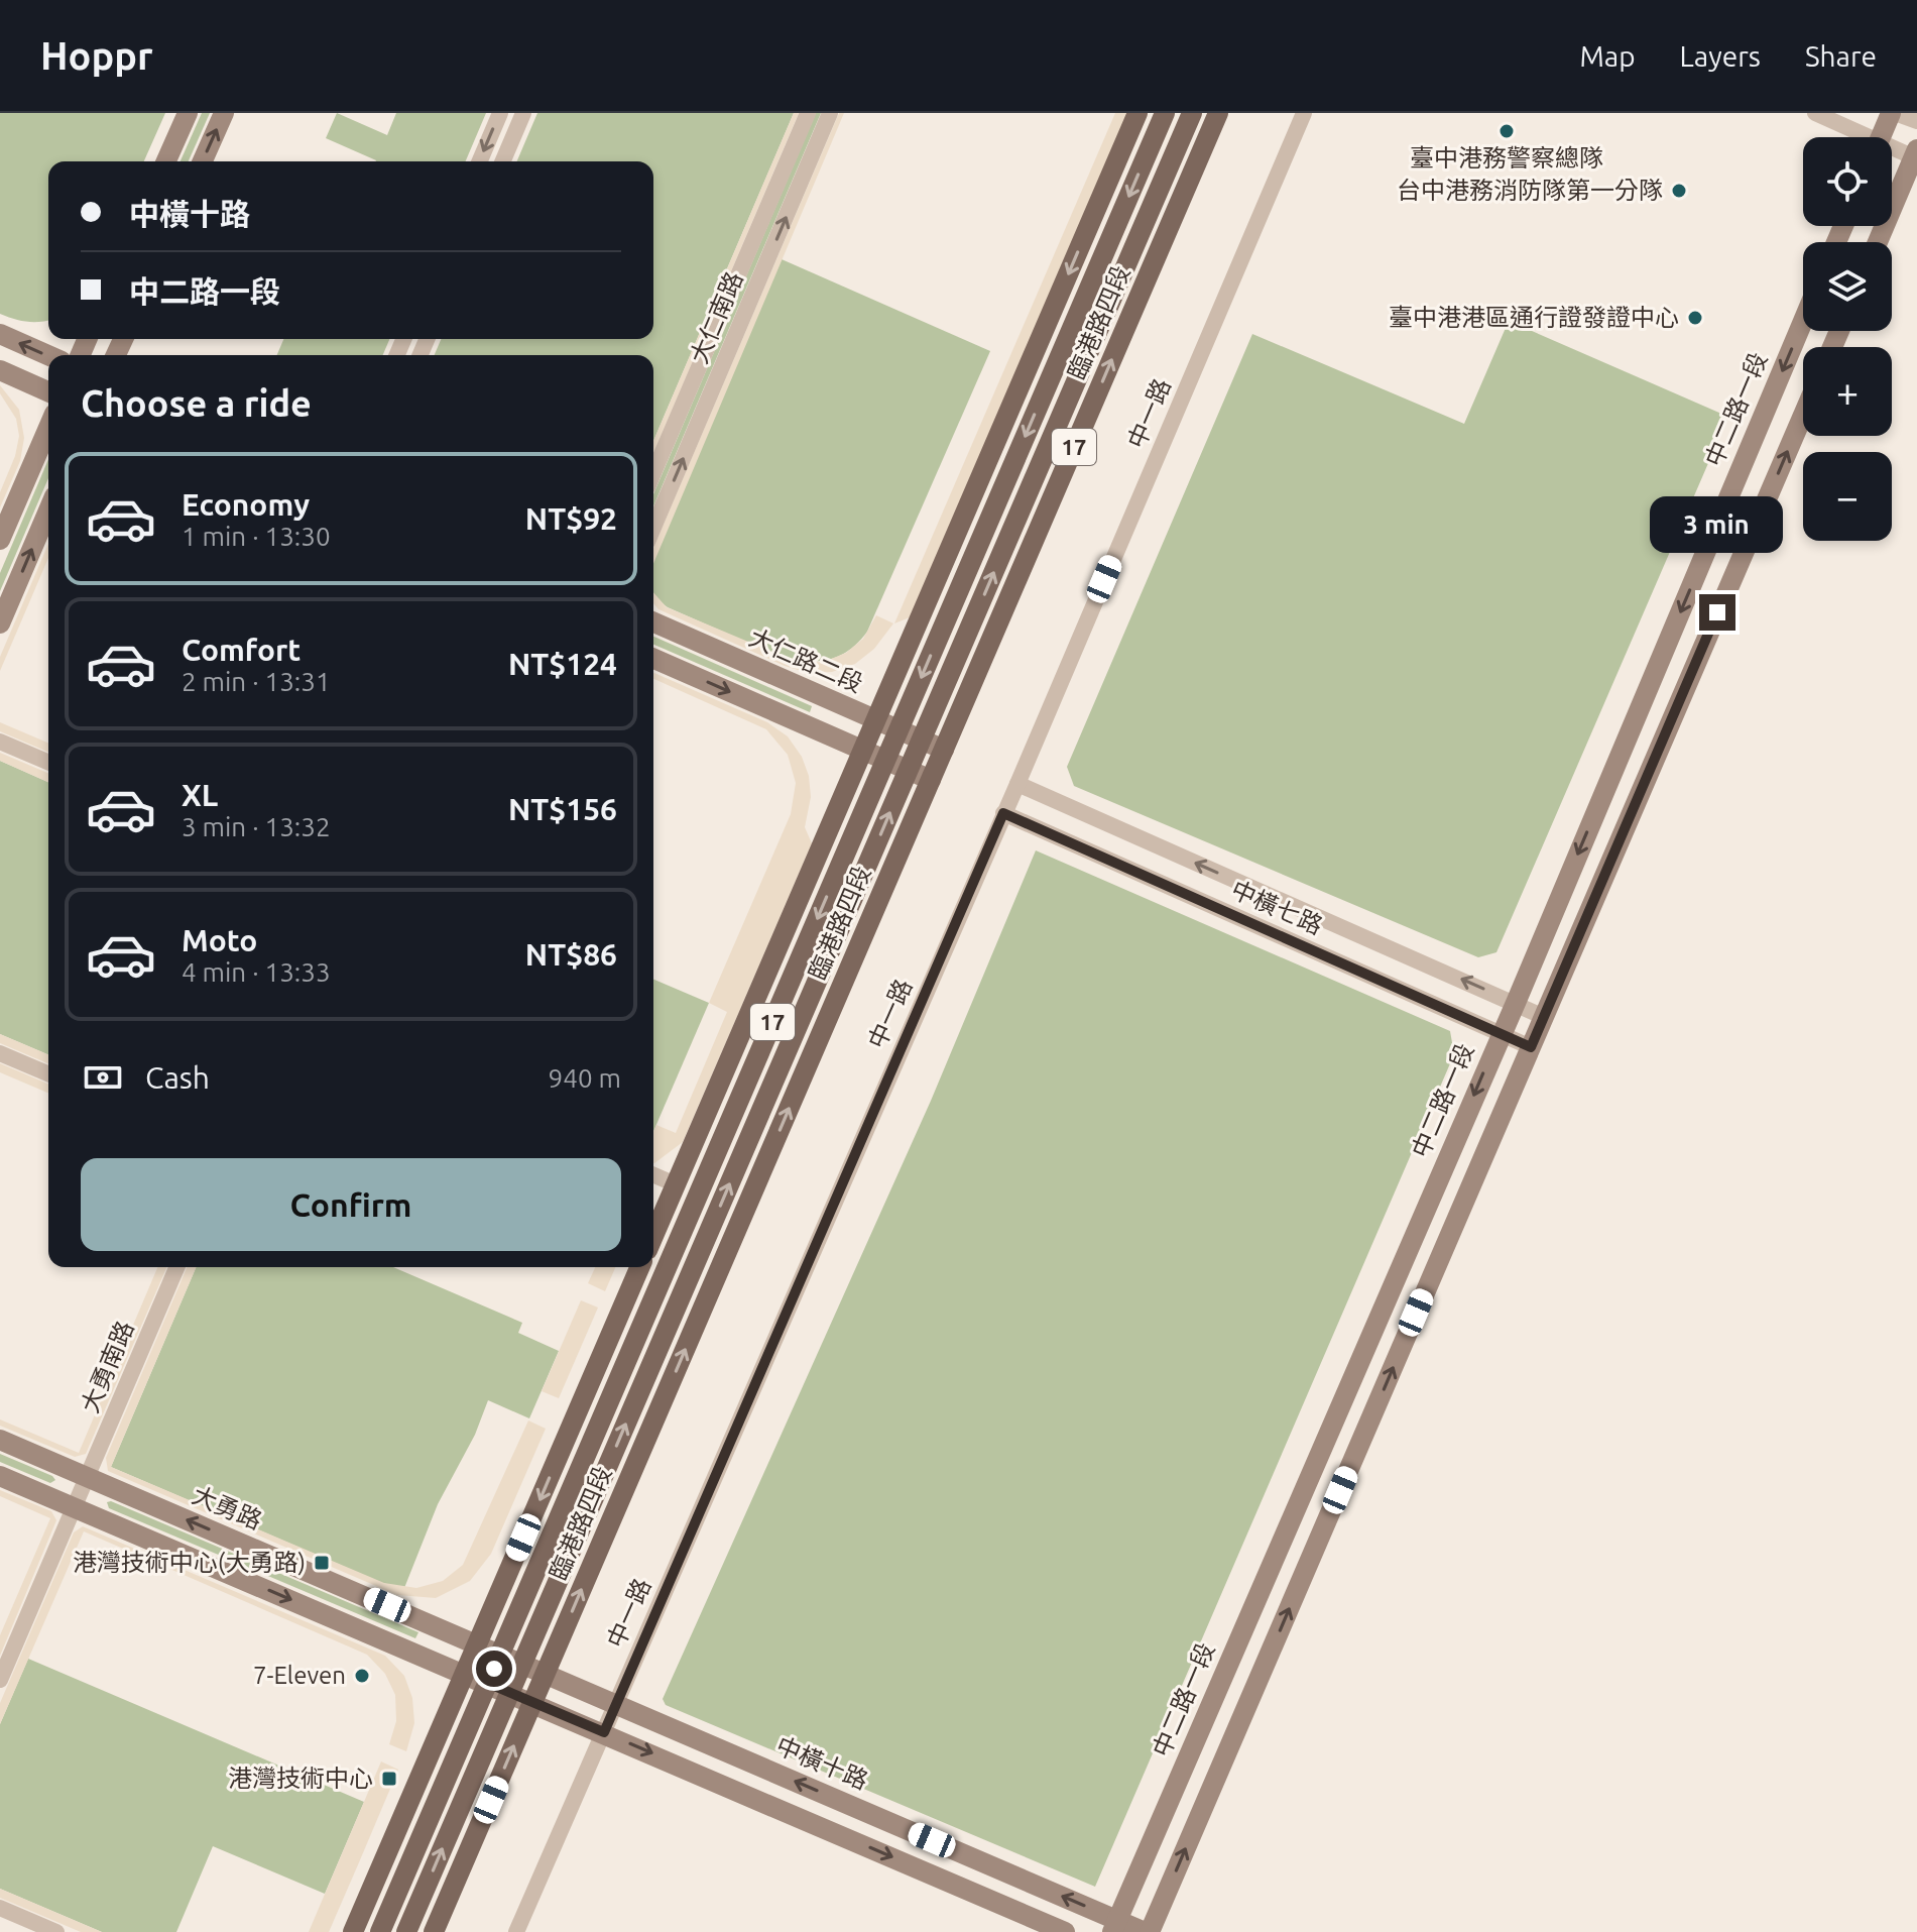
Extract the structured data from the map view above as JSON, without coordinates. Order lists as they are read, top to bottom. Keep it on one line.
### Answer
{"streets":{"main road":["臨港路四段","17"],"street":["大仁南路","中二路一段","中一路","大仁路二段","中橫七路","大勇南路","大勇路","中橫十路"]},"crossings":[["臨港路四段","大仁路二段"],["臨港路四段","大勇路"],["臨港路四段","中橫十路"],["中二路一段","中橫七路"],["中二路一段","中橫十路"],["中一路","中橫七路"],["中一路","中橫十路"],["大勇南路","大勇路"],["大勇路","中橫十路"]],"places":{"other":["臺中港務警察總隊","台中港務消防隊第一分隊","臺中港港區通行證發證中心","7-Eleven"],"transit":["港灣技術中心(大勇路)","港灣技術中心"]},"page":{"header":"Hoppr","nav":["Map","Layers","Share"],"map_buttons":["+","−"],"banner":["中橫十路","中二路一段"],"heading":"Choose a ride","list":[{"name":"Economy","note":"1 min · 13:30","value":"NT$92"},{"name":"Comfort","note":"2 min · 13:31","value":"NT$124"},{"name":"XL","note":"3 min · 13:32","value":"NT$156"},{"name":"Moto","note":"4 min · 13:33","value":"NT$86"}],"bubble":"3 min","pay":["Cash","940 m"],"buttons":"Confirm"}}
